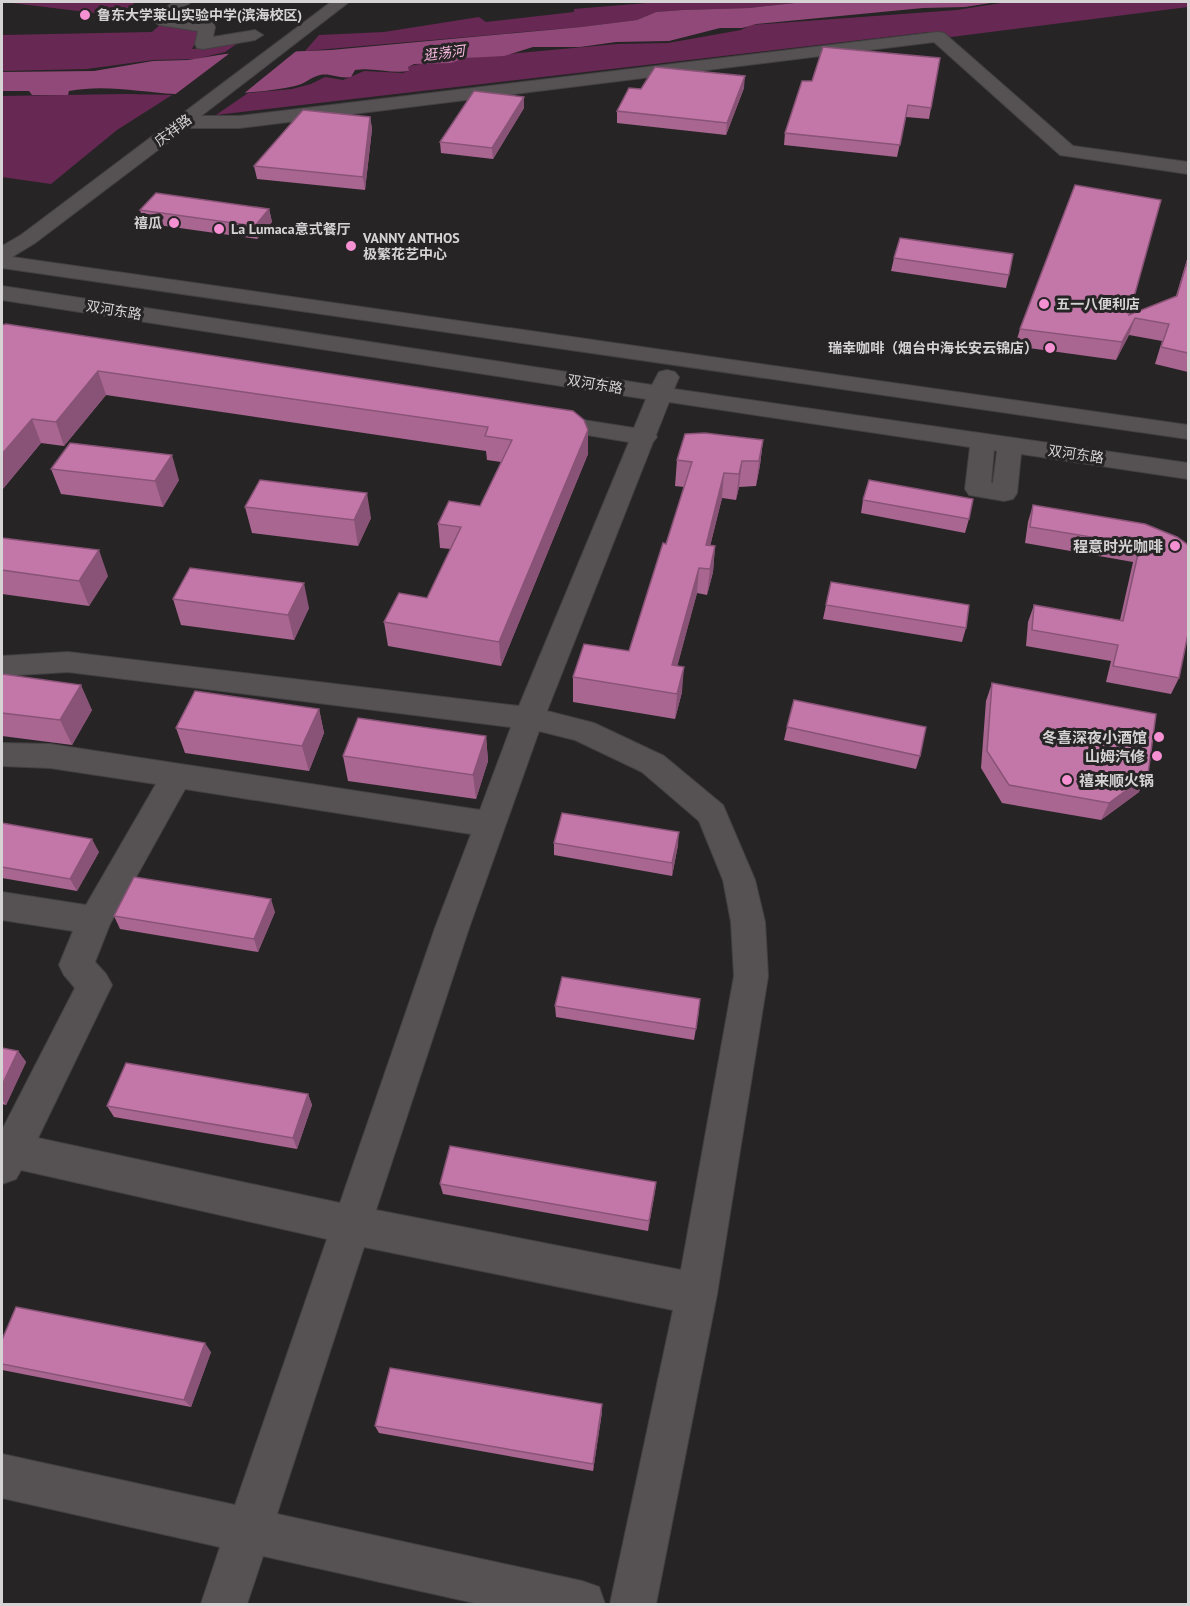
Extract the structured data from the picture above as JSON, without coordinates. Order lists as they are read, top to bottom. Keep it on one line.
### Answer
{"streets":{"street":["庆祥路","双河东路"]},"water":["逛荡河"],"places":["鲁东大学莱山实验中学(滨海校区)","禧瓜","La Lumaca意式餐厅","VANNY ANTHOS 极繁花艺中心","五一八便利店","瑞幸咖啡（烟台中海长安云锦店）","程意时光咖啡","冬喜深夜小酒馆","山姆汽修","禧来顺火锅"]}
